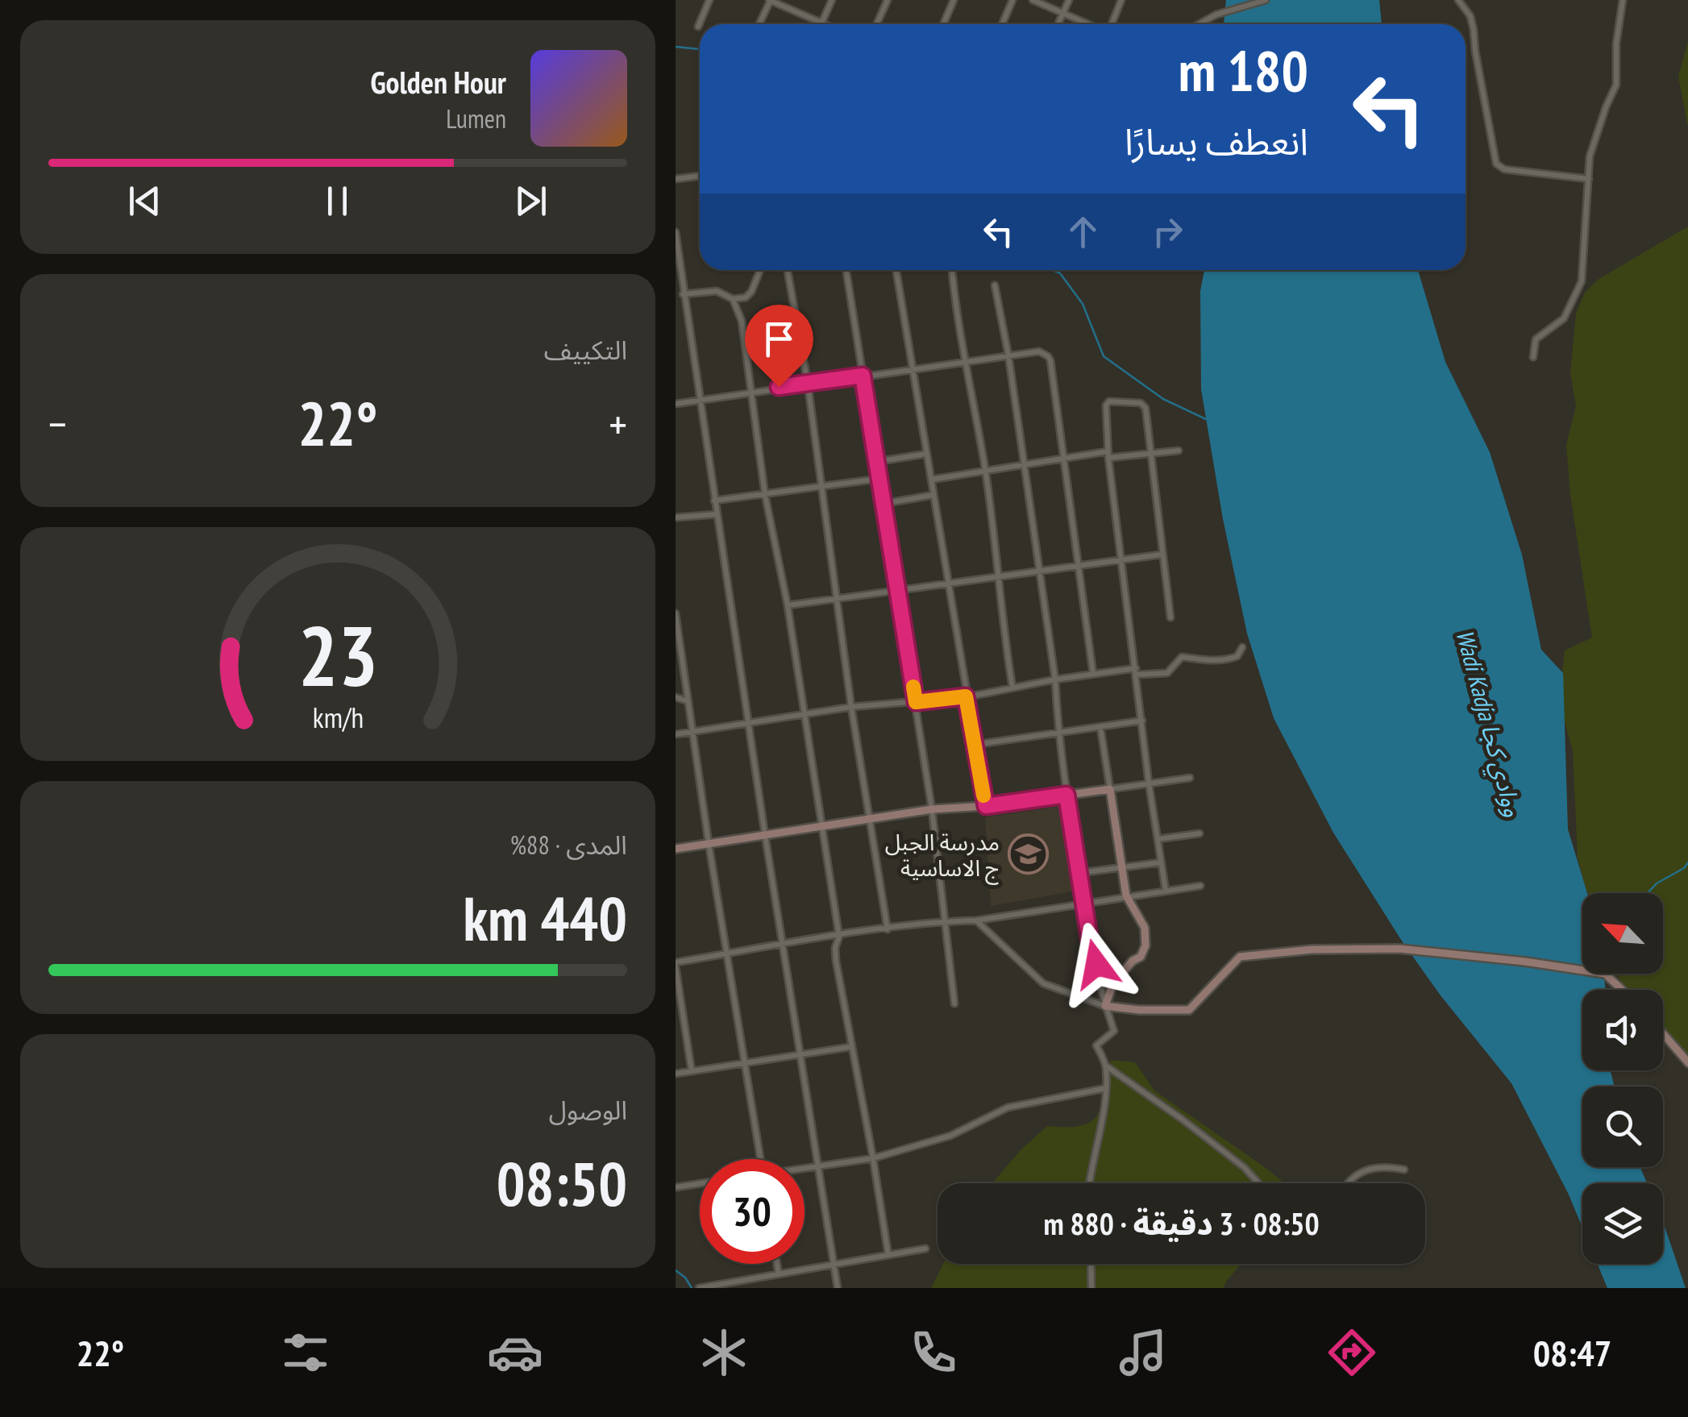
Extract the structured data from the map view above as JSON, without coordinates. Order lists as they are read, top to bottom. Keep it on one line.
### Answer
{"water":["Wadi Kadja ووادي كجا"],"places":{"school or university":["مدرسة الجبل ج الاساسية"]},"north":"top left","page":{"turn":["180 m","انعطف يسارًا"],"song":["Golden Hour","Lumen"],"tile":["التكييف",["المدى · 88%","440 km"],["الوصول","08:50"]],"heat":["−","22°","+"],"limit":"30","trip":"08:50 · 3 دقيقة · 880 m","tabs":["08:47","22°"],"gauge":["23","km/h"]}}
